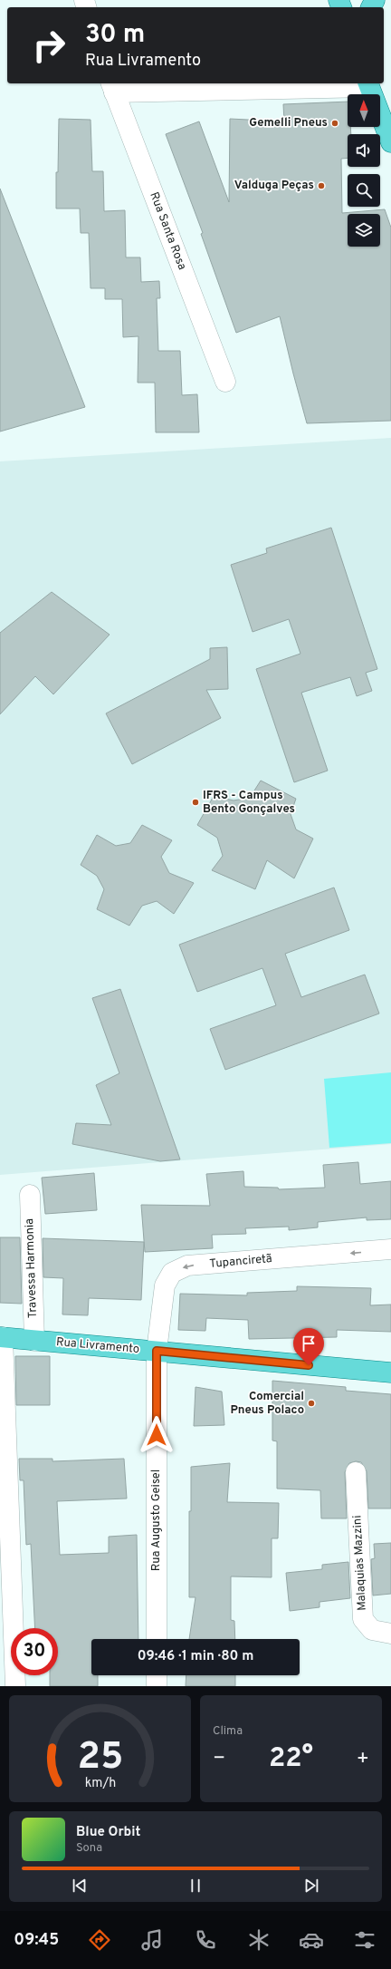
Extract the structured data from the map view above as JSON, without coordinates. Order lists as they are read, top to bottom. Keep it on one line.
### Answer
{"streets":{"main road":["Rua Livramento"],"street":["Rua Santa Rosa","Tupanciretã","Travessa Harmonia","Rua Augusto Geisel","Malaquias Mazzini"]},"crossings":[["Tupanciretã","Rua Livramento"],["Tupanciretã","Rua Augusto Geisel"],["Travessa Harmonia","Rua Livramento"],["Rua Livramento","Rua Augusto Geisel"]],"one_way":["Tupanciretã"],"places":["Gemelli Pneus","Valduga Peças","IFRS - Campus Bento Gonçalves","Comercial Pneus Polaco"],"north":"top","page":{"turn":["30 m","Rua Livramento"],"limit":"30","trip":"09:46 · 1 min · 80 m","tile":"Clima","heat":["−","22°","+"],"song":["Blue Orbit","Sona"],"tabs":"09:45","gauge":["25","km/h"]}}
